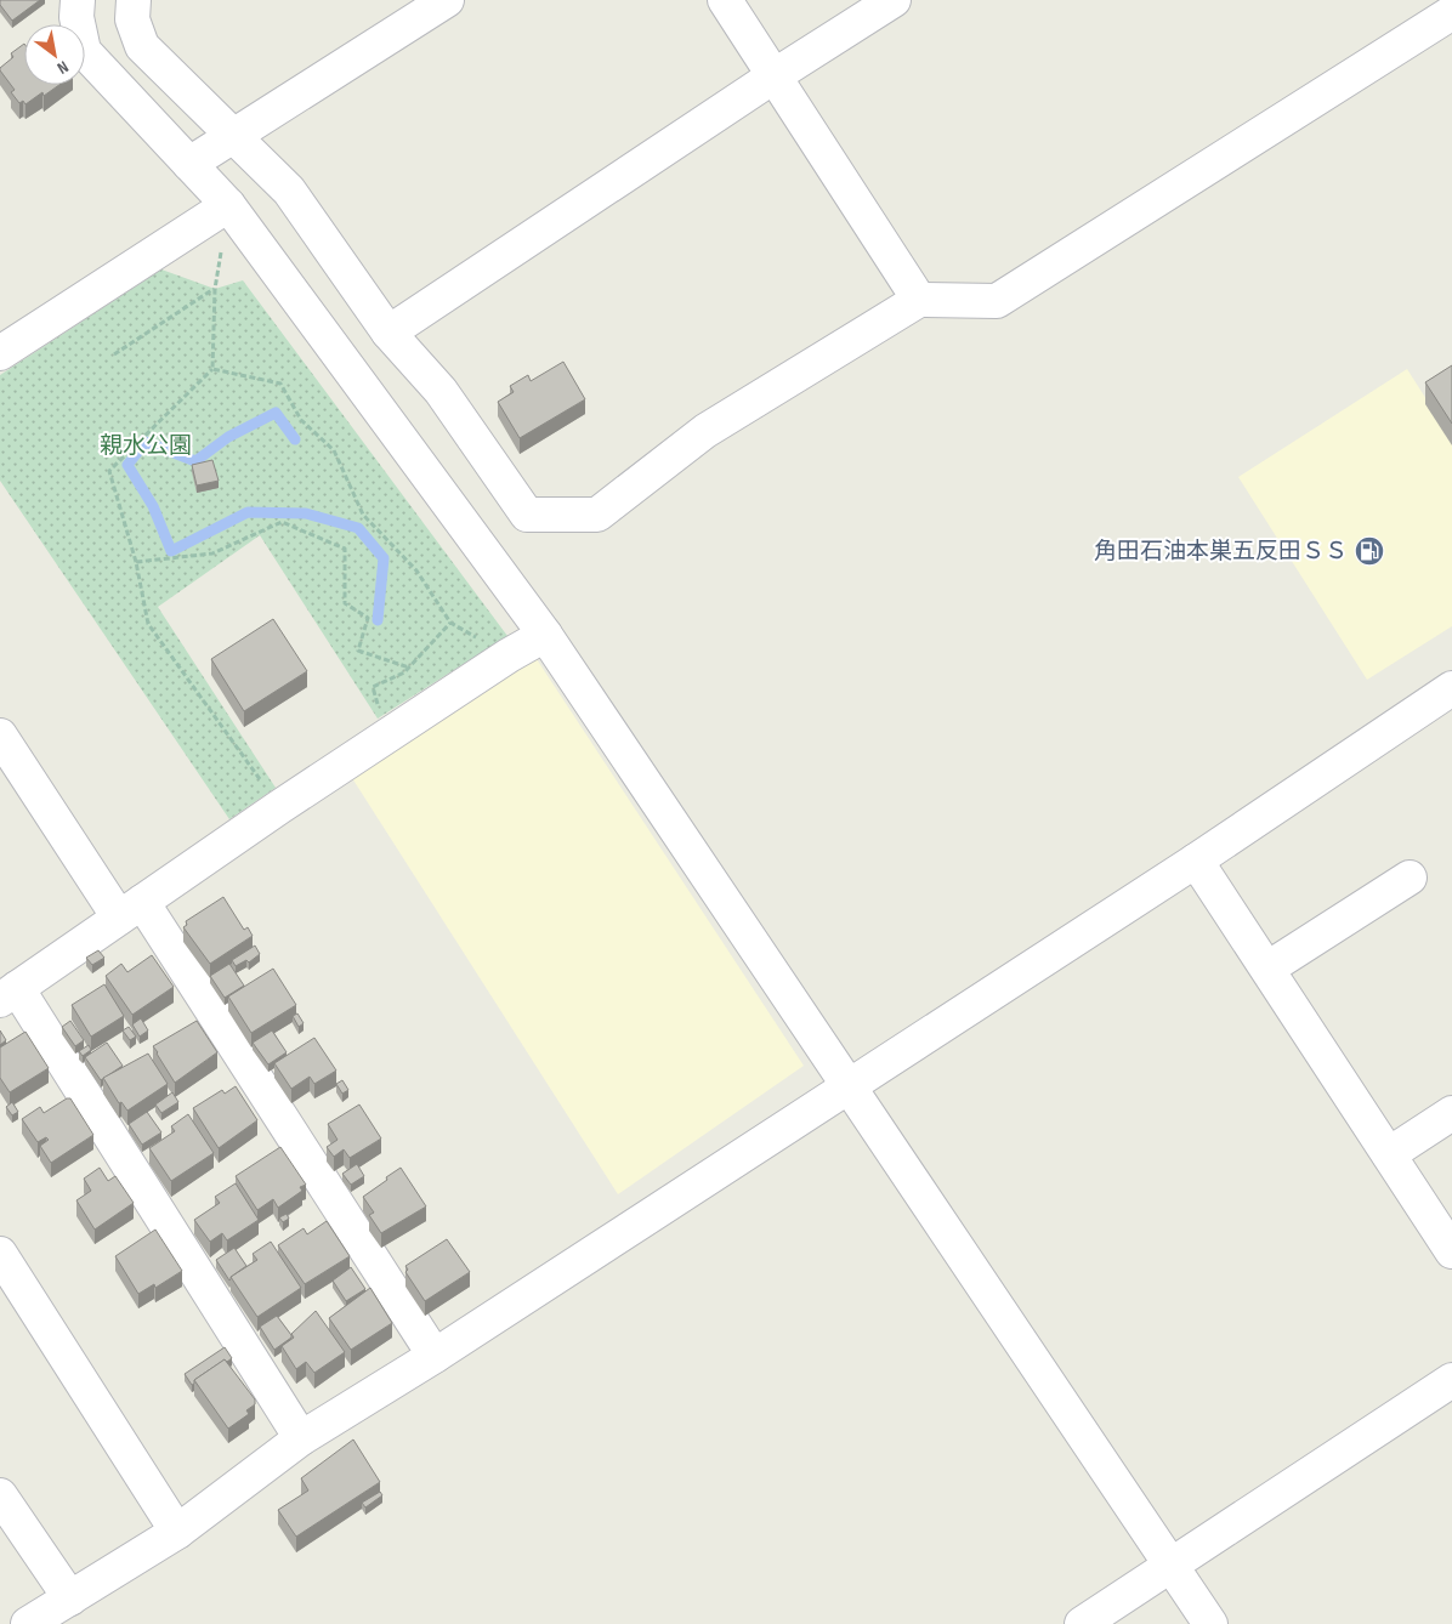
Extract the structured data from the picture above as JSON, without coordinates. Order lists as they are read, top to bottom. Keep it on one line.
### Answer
{"parks":["親水公園"],"places":{"fuel station":["角田石油本巣五反田ＳＳ"]},"north":"bottom right"}
